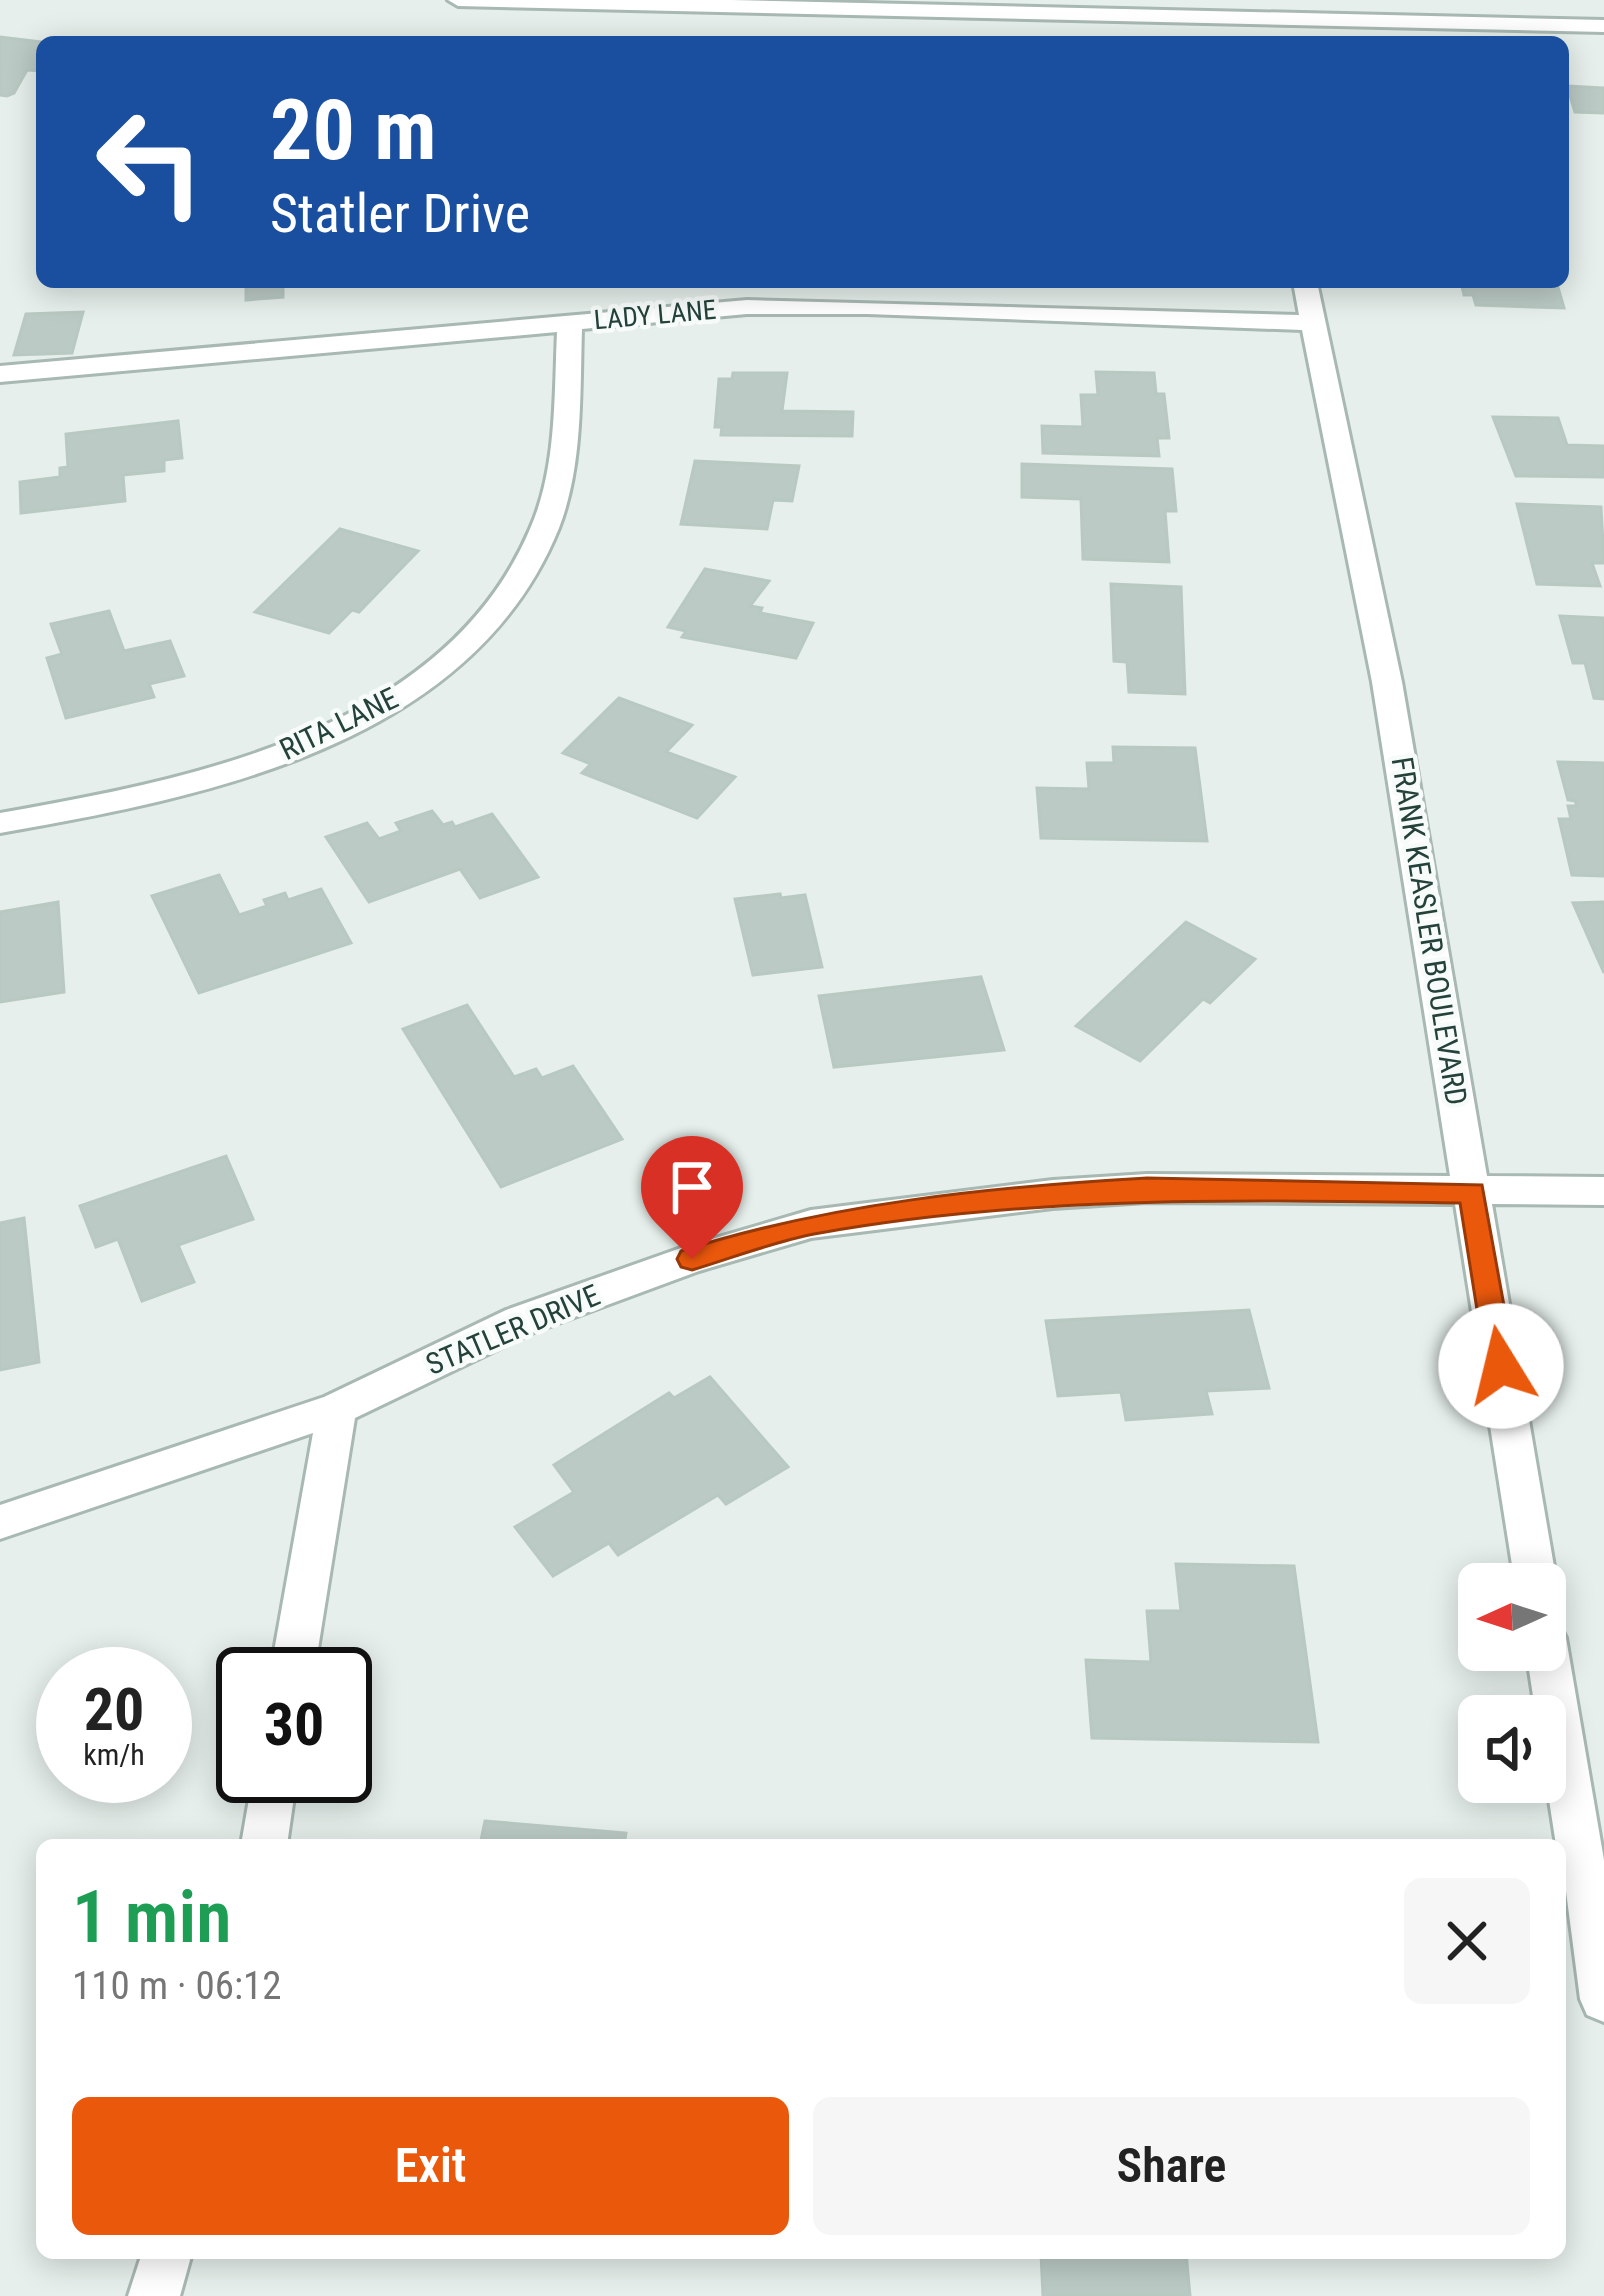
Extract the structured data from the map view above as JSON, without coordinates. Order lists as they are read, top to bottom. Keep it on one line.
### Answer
{"streets":{"street":["LADY LANE","RITA LANE","FRANK KEASLER BOULEVARD","STATLER DRIVE"]},"crossings":[["LADY LANE","RITA LANE"],["LADY LANE","FRANK KEASLER BOULEVARD"],["FRANK KEASLER BOULEVARD","STATLER DRIVE"]],"north":"left","page":{"turn":["20 m","Statler Drive"],"speed":"20 km/h","limit":"30","heading":["1 min","110 m · 06:12"],"buttons":["Exit","Share"]}}
